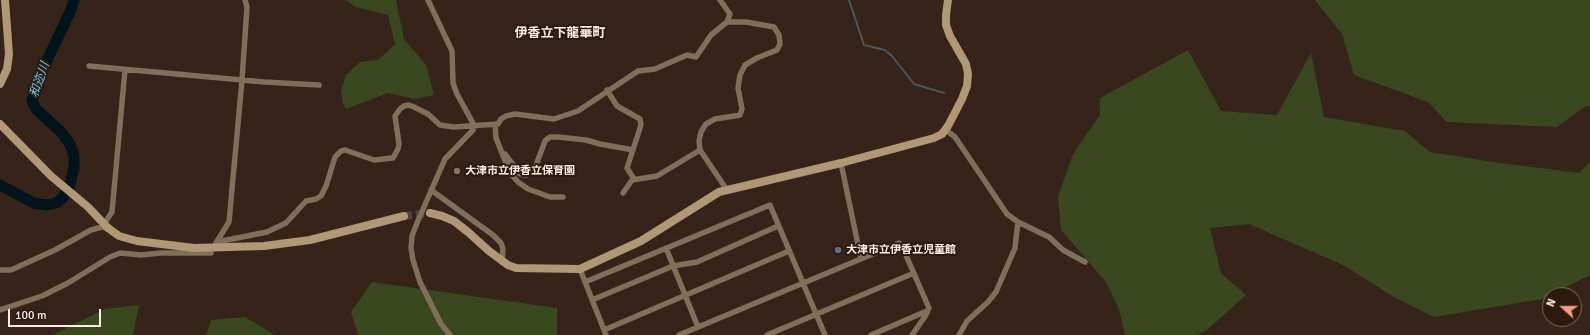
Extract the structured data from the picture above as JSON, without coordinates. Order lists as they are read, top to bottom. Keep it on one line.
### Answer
{"districts":["伊香立下龍華町"],"water":["和迩川"],"places":["大津市立伊香立保育園","大津市立伊香立児童館"],"scale_bar":"100 m","north":"left"}
